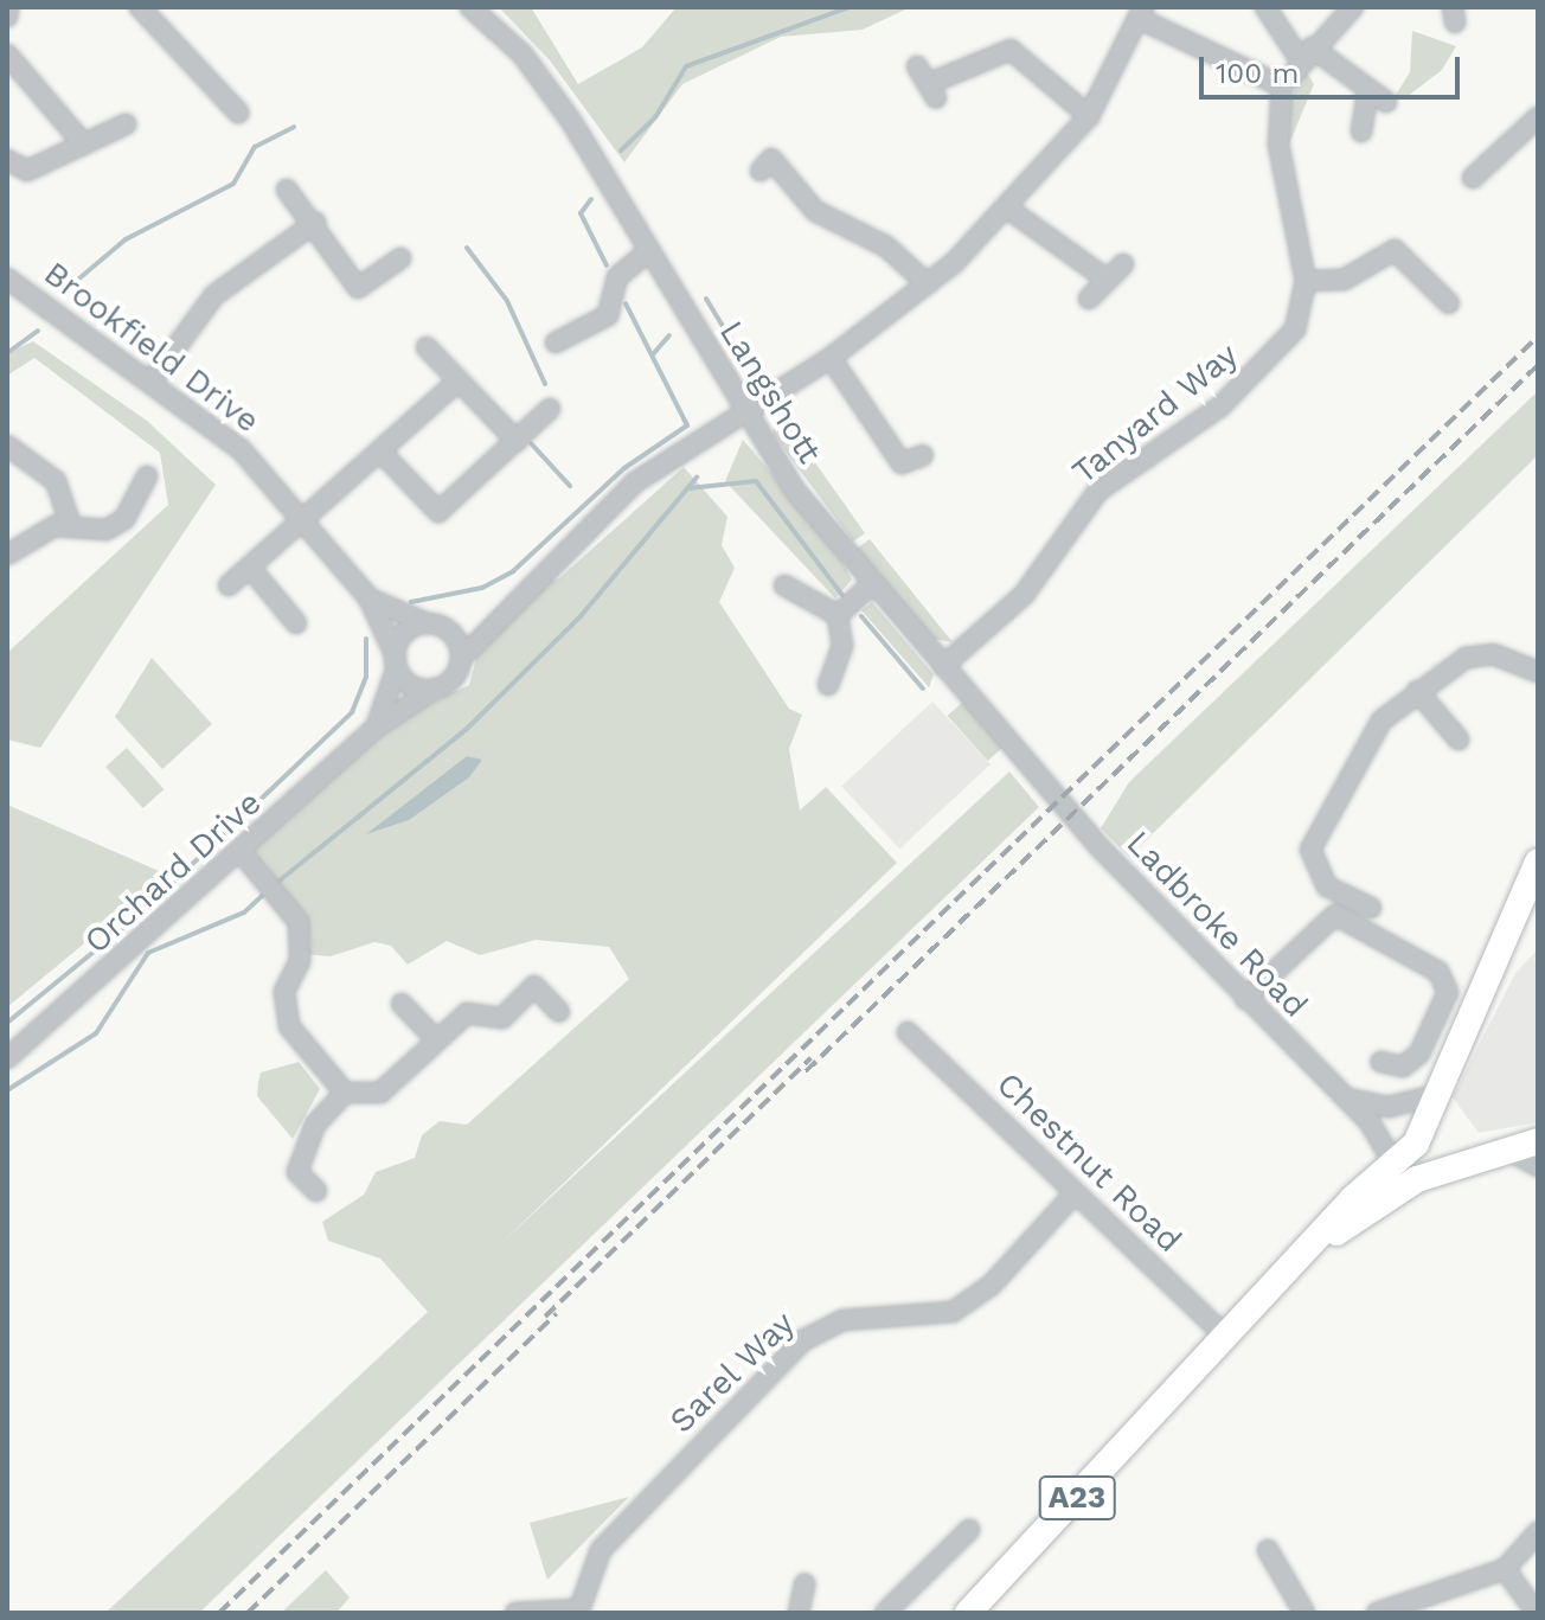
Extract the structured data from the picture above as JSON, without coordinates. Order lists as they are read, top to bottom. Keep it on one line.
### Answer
{"streets":{"main road":["A23"],"street":["Brookfield Drive","Langshott","Tanyard Way","Orchard Drive","Ladbroke Road","Chestnut Road","Sarel Way"]},"crossings":[["Langshott","Tanyard Way"],["Langshott","Ladbroke Road"],["Ladbroke Road","A23"],["Chestnut Road","Sarel Way"],["Chestnut Road","A23"]],"scale_bar":"100 m"}
